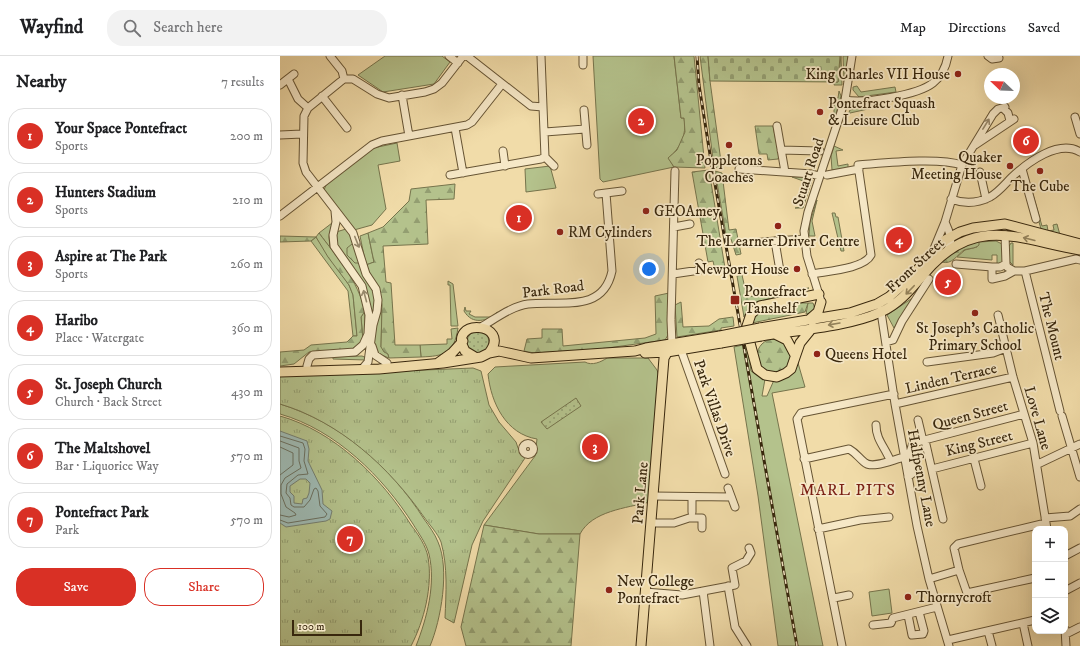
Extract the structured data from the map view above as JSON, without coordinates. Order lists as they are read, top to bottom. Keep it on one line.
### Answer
{"streets":{"main road":["Front Street","Park Road","Park Lane"],"street":["Stuart Road","The Mount","Linden Terrace","Park Villas Drive","Queen Street","Love Lane","King Street","Halfpenny Lane"]},"crossings":[["Front Street","Halfpenny Lane"],["Linden Terrace","Love Lane"],["Linden Terrace","Halfpenny Lane"],["Park Villas Drive","Park Lane"],["Queen Street","Love Lane"],["Queen Street","Halfpenny Lane"],["Love Lane","King Street"]],"districts":["MARL PITS"],"places":{"other":["King Charles VII House","Pontefract Squash & Leisure Club","Poppletons Coaches","Quaker Meeting House","The Cube","GEOAmey","The Learner Driver Centre","RM Cylinders","Newport House","St Joseph's Catholic Primary School","Queens Hotel","New College Pontefract","Thornycroft"],"transit":["Pontefract Tanshelf"]},"scale_bar":"100 m","north":"top left","page":{"header":"Wayfind","search":"Search here","nav":["Map","Directions","Saved"],"heading":["Nearby","7 results"],"pins":["2","6","1","4","5","3","7"],"list":[{"mark":"1","name":"Your Space Pontefract","note":"Sports","value":"200 m"},{"mark":"2","name":"Hunters Stadium","note":"Sports","value":"210 m"},{"mark":"3","name":"Aspire at The Park","note":"Sports","value":"260 m"},{"mark":"4","name":"Haribo","note":"Place · Watergate","value":"360 m"},{"mark":"5","name":"St. Joseph Church","note":"Church · Back Street","value":"430 m"},{"mark":"6","name":"The Maltshovel","note":"Bar · Liquorice Way","value":"570 m"},{"mark":"7","name":"Pontefract Park","note":"Park","value":"570 m"}],"map_buttons":["+","−"],"buttons":["Save","Share"],"scale":"100 m"}}
